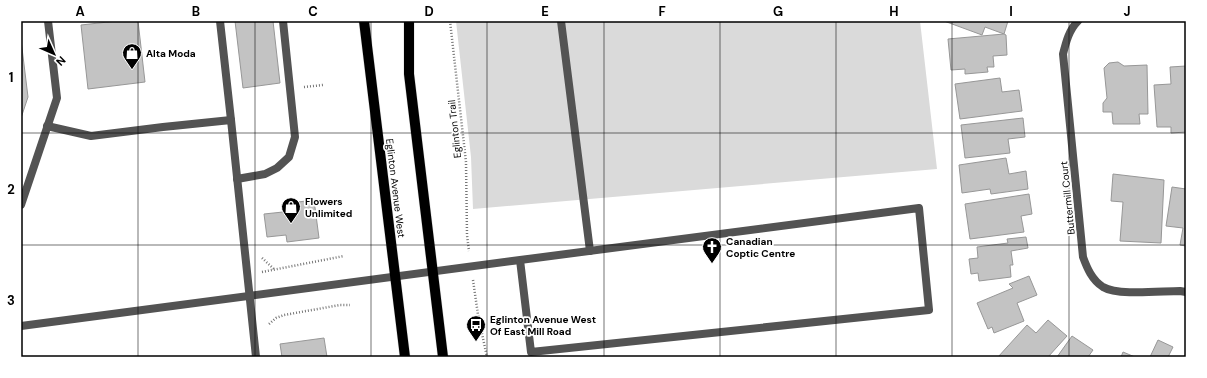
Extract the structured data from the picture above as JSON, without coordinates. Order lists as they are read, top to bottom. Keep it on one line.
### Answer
{"streets":{"main road":["Eglinton Avenue West"],"street":["Buttermill Court"],"path":["Eglinton Trail"]},"places":{"shop":["Alta Moda","Flowers Unlimited"],"church":["Canadian Coptic Centre"],"bus stop":["Eglinton Avenue West Of East Mill Road"]},"north":"bottom right","grid":{"columns":["A","B","C","D","E","F","G","H","I","J"],"rows":["1","2","3"]}}
